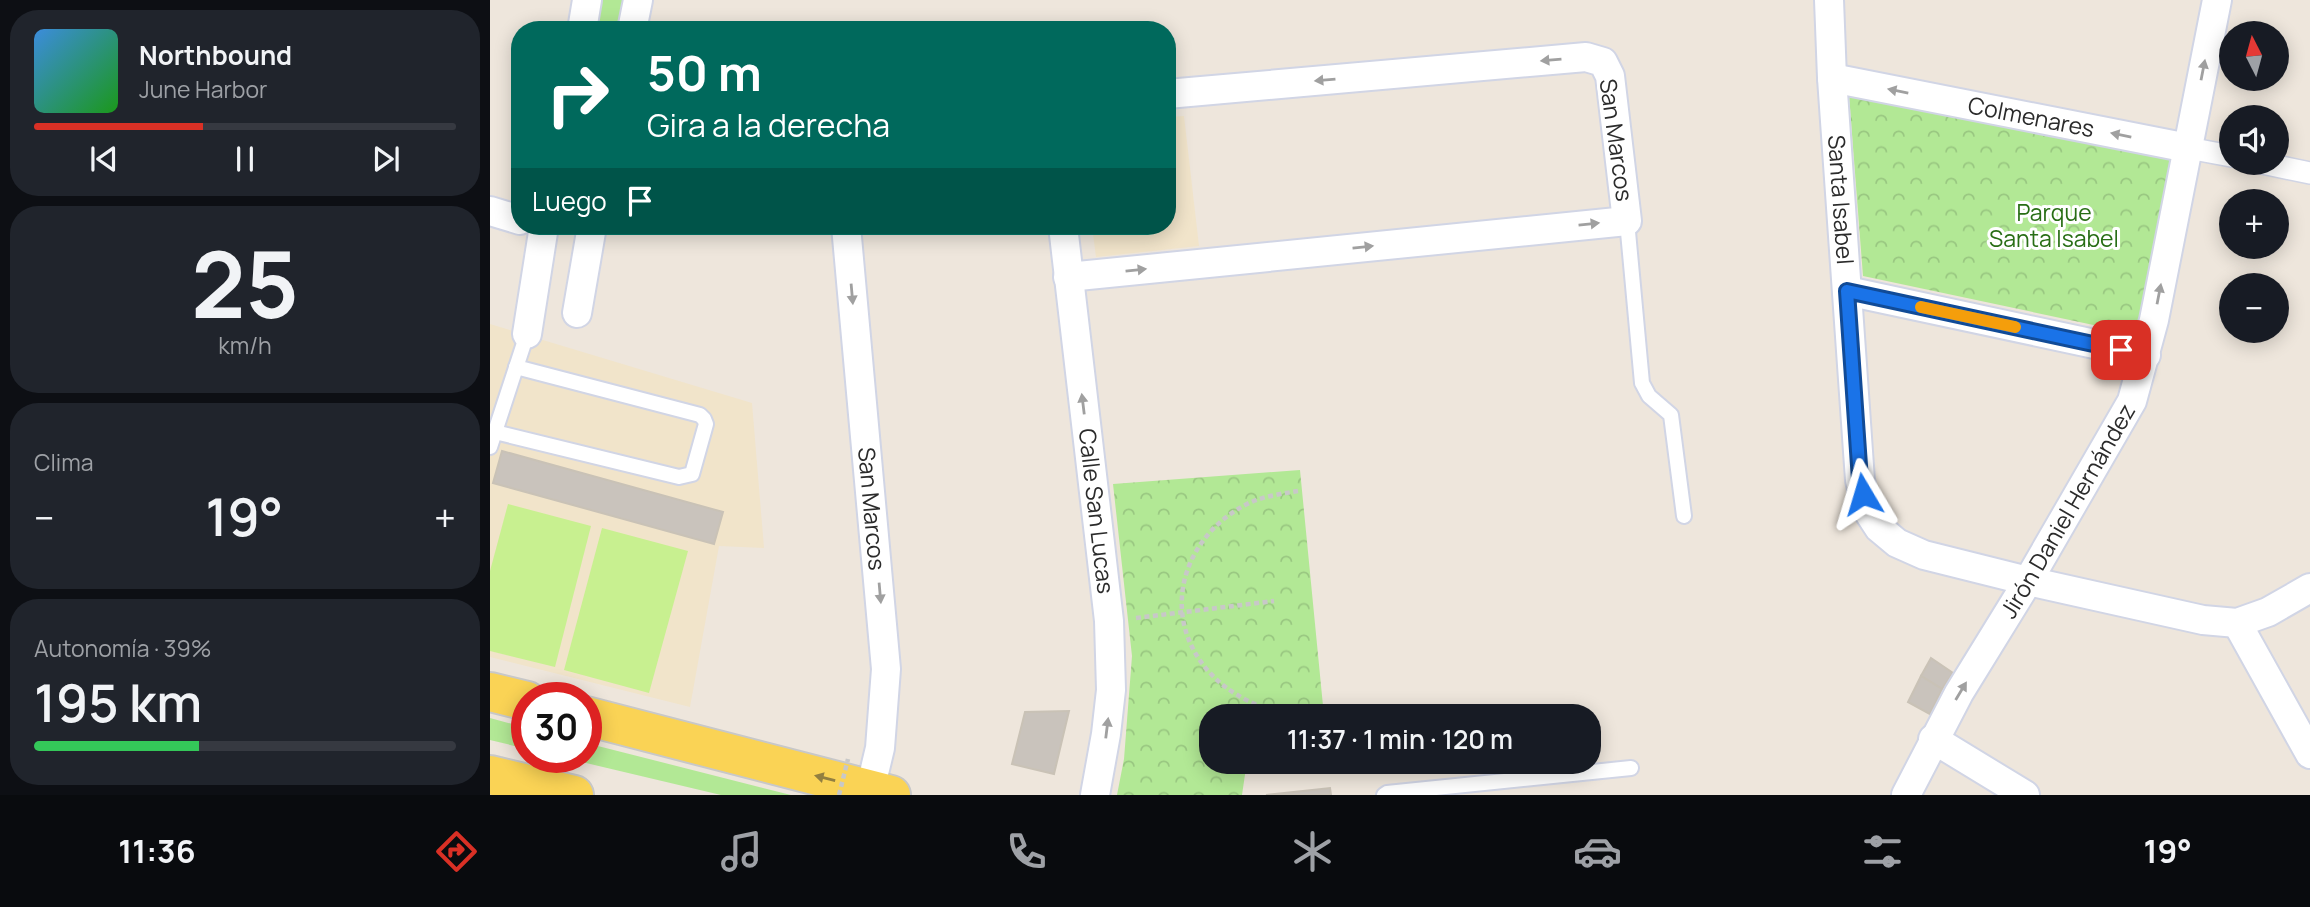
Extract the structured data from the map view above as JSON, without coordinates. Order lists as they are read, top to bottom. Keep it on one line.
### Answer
{"streets":{"street":["Colmenares","San Marcos","Santa Isabel","Calle San Lucas","Jirón Daniel Hernández"]},"crossings":[["Colmenares","Santa Isabel"],["Colmenares","Jirón Daniel Hernández"],["San Marcos","Calle San Lucas"],["Santa Isabel","Jirón Daniel Hernández"]],"one_way":["Calle San Lucas","Jirón Daniel Hernández"],"parks":["Parque Santa Isabel"],"north":"top","page":{"map_buttons":["+","−"],"turn":["50 m","Gira a la derecha"],"song":["Northbound","June Harbor"],"then":"Luego","tile":[["25","km/h"],"Clima",["Autonomía · 39%","195 km"]],"heat":["−","19°","+"],"limit":"30","trip":"11:37 · 1 min · 120 m","tabs":["11:36","19°"]}}
